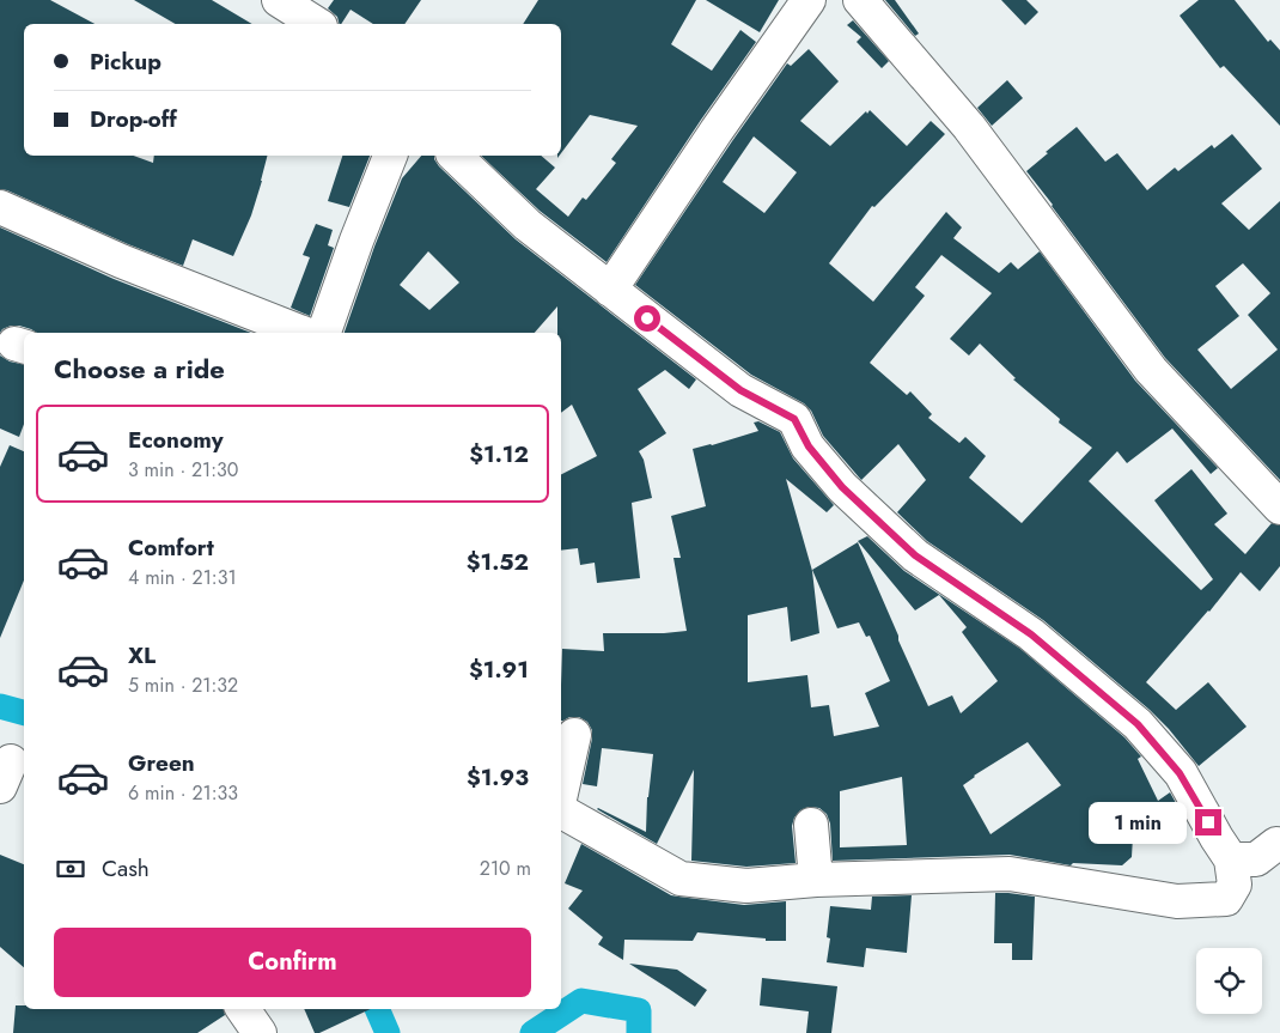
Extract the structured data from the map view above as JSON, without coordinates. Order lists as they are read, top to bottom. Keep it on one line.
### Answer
{"page":{"banner":["Pickup","Drop-off"],"heading":"Choose a ride","list":[{"name":"Economy","note":"3 min · 21:30","value":"$1.12"},{"name":"Comfort","note":"4 min · 21:31","value":"$1.52"},{"name":"XL","note":"5 min · 21:32","value":"$1.91"},{"name":"Green","note":"6 min · 21:33","value":"$1.93"}],"bubble":"1 min","pay":["Cash","210 m"],"buttons":"Confirm"}}
